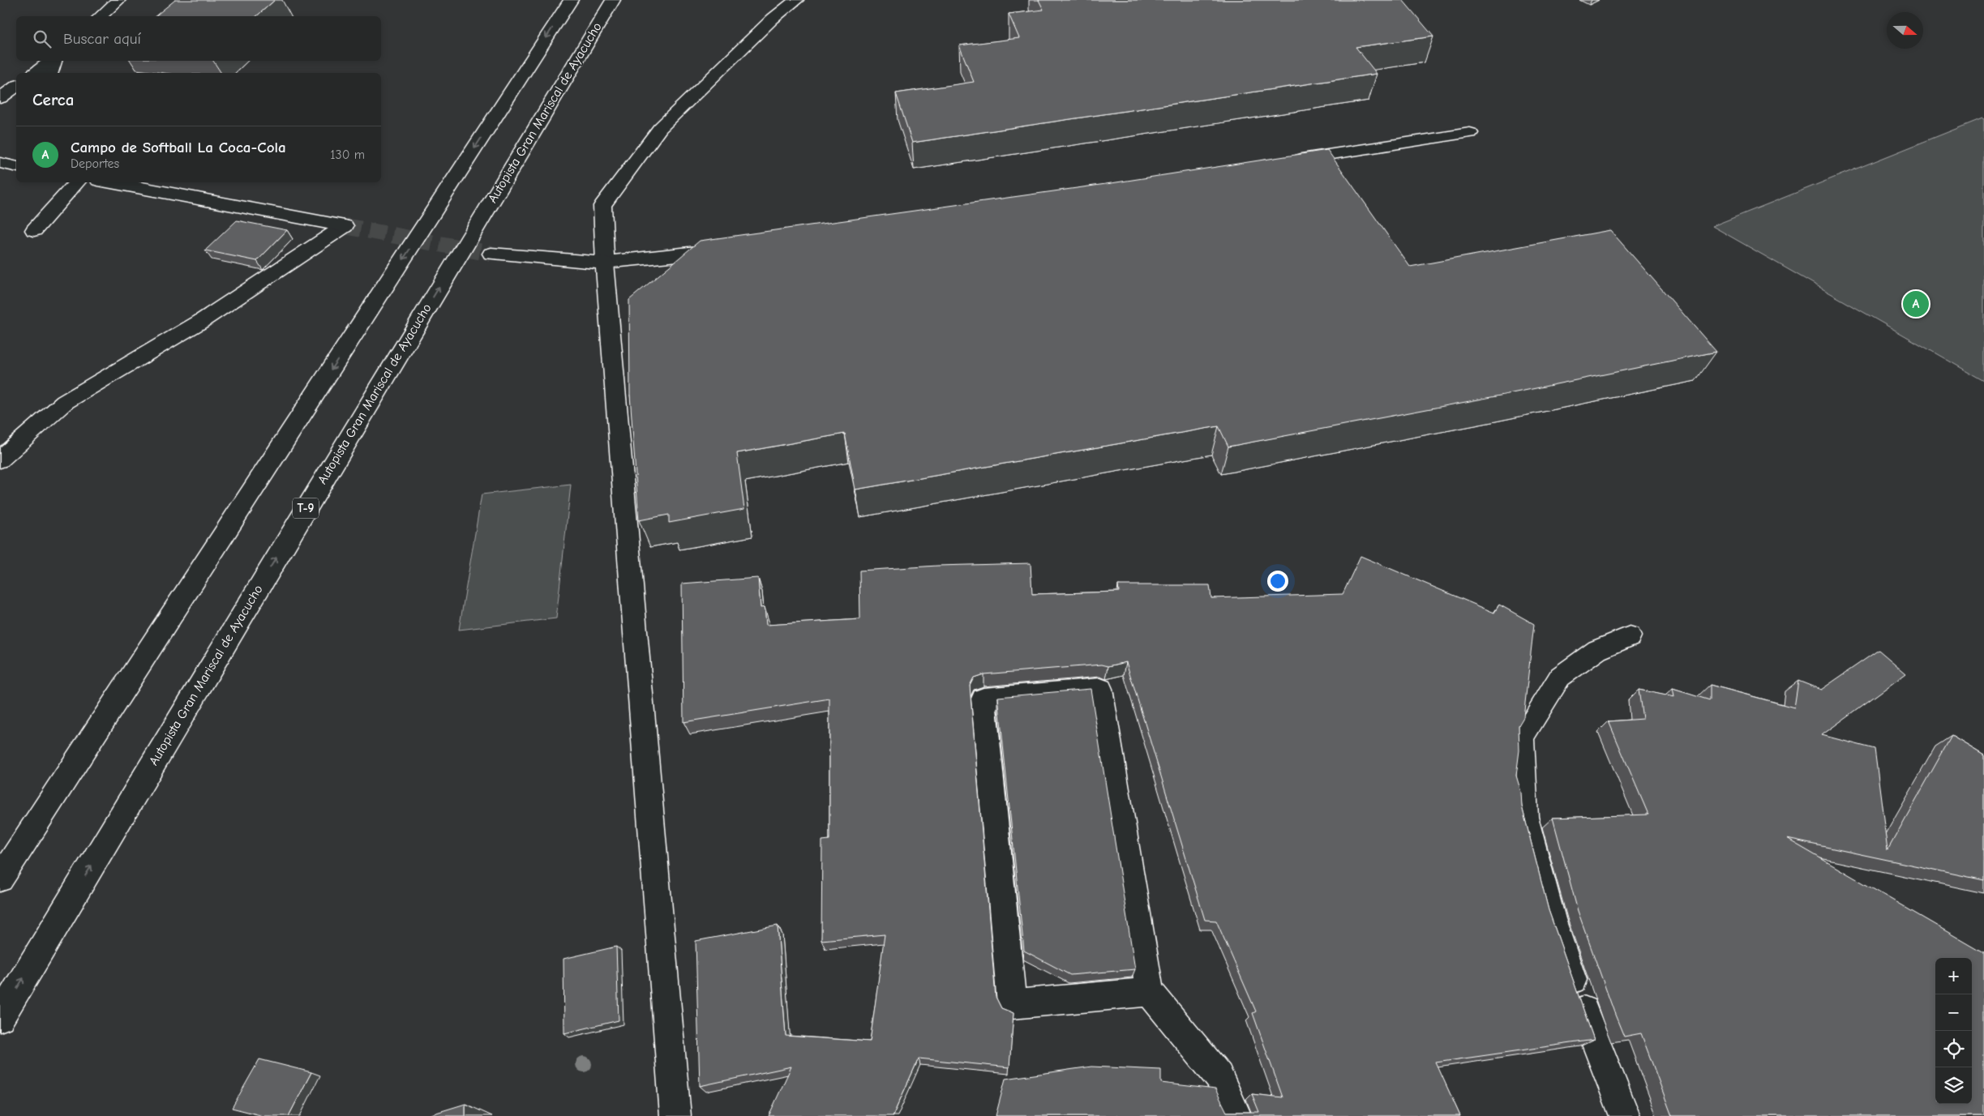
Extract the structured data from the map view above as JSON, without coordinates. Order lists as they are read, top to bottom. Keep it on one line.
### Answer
{"streets":{"main road":["Autopista Gran Mariscal de Ayacucho","T-9"]},"north":"right","page":{"search":"Buscar aquí","heading":"Cerca","list":[{"mark":"A","name":"Campo de Softball La Coca-Cola","note":"Deportes","value":"130 m"}],"pins":"A","map_buttons":["+","−"]}}
